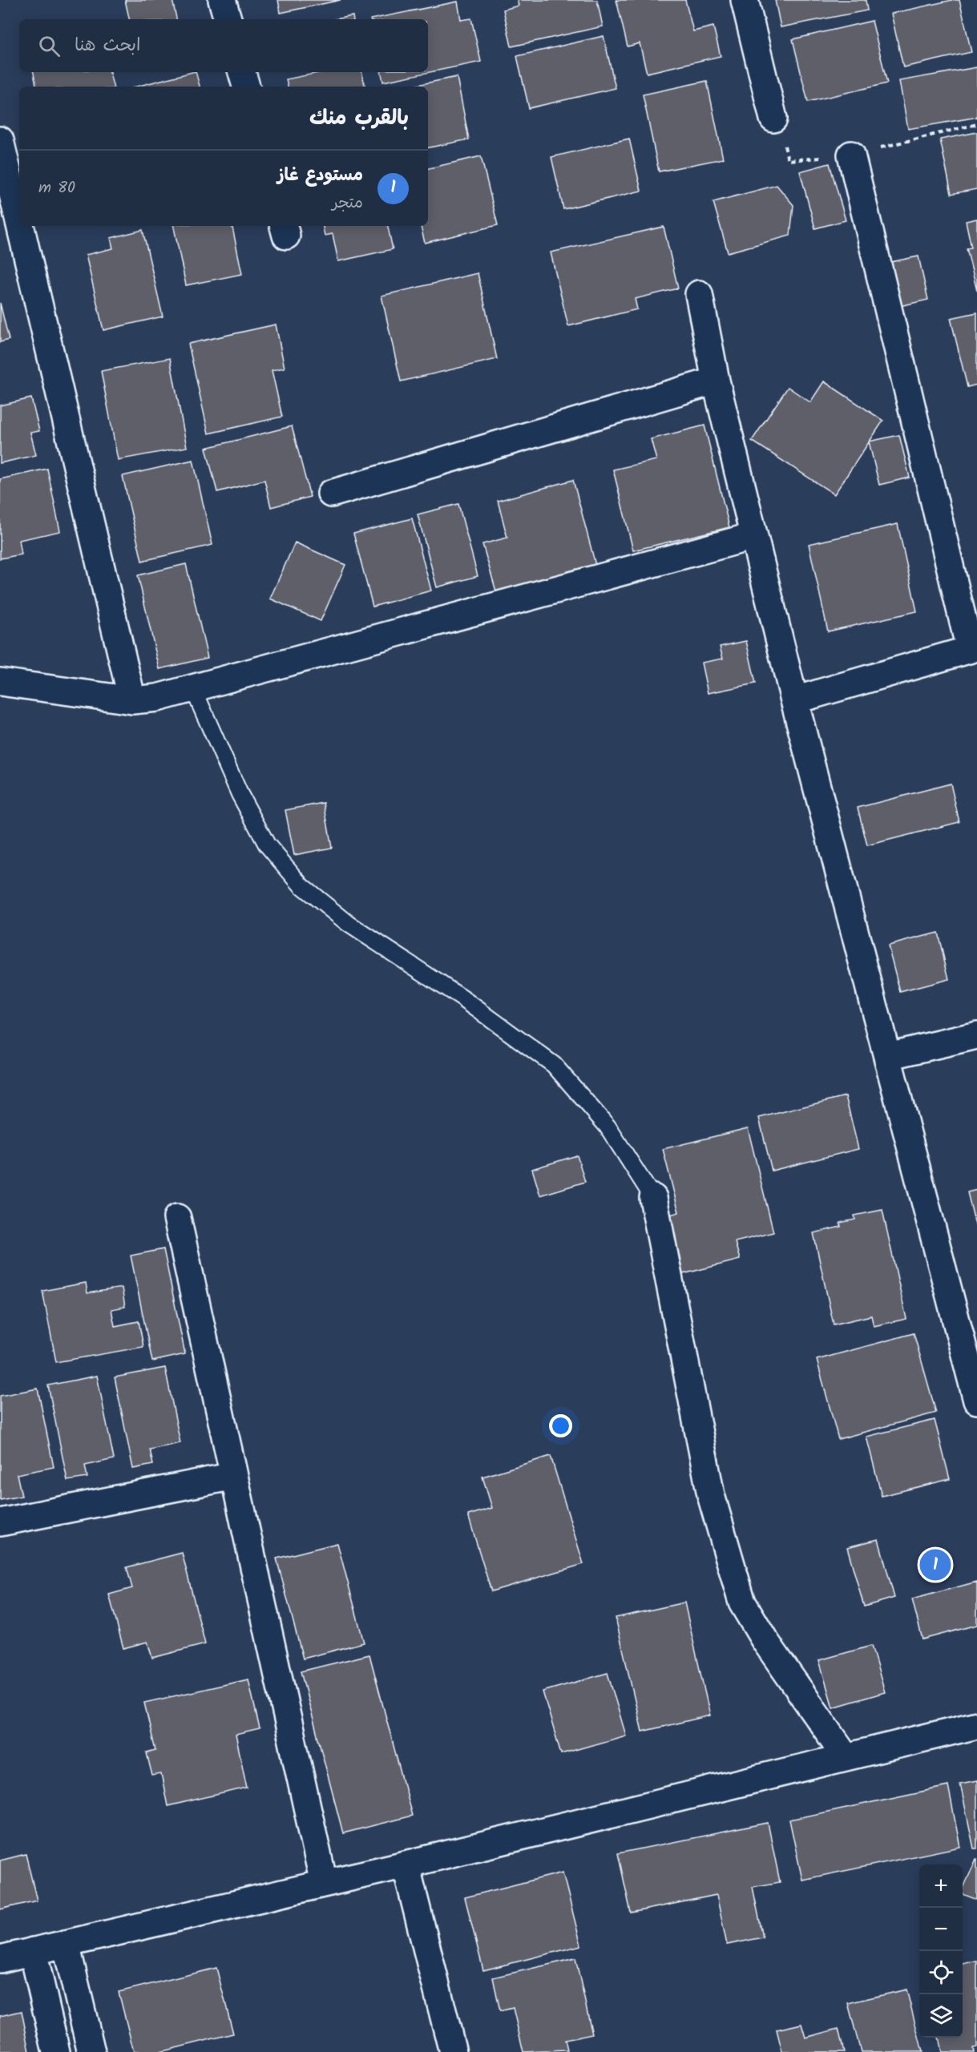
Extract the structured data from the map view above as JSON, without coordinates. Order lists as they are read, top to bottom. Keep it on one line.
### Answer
{"page":{"search":"ابحث هنا","heading":"بالقرب منك","list":[{"mark":"1","name":"مستودع غاز","note":"متجر","value":"80 m"}],"pins":"1","map_buttons":["+","−"]}}
